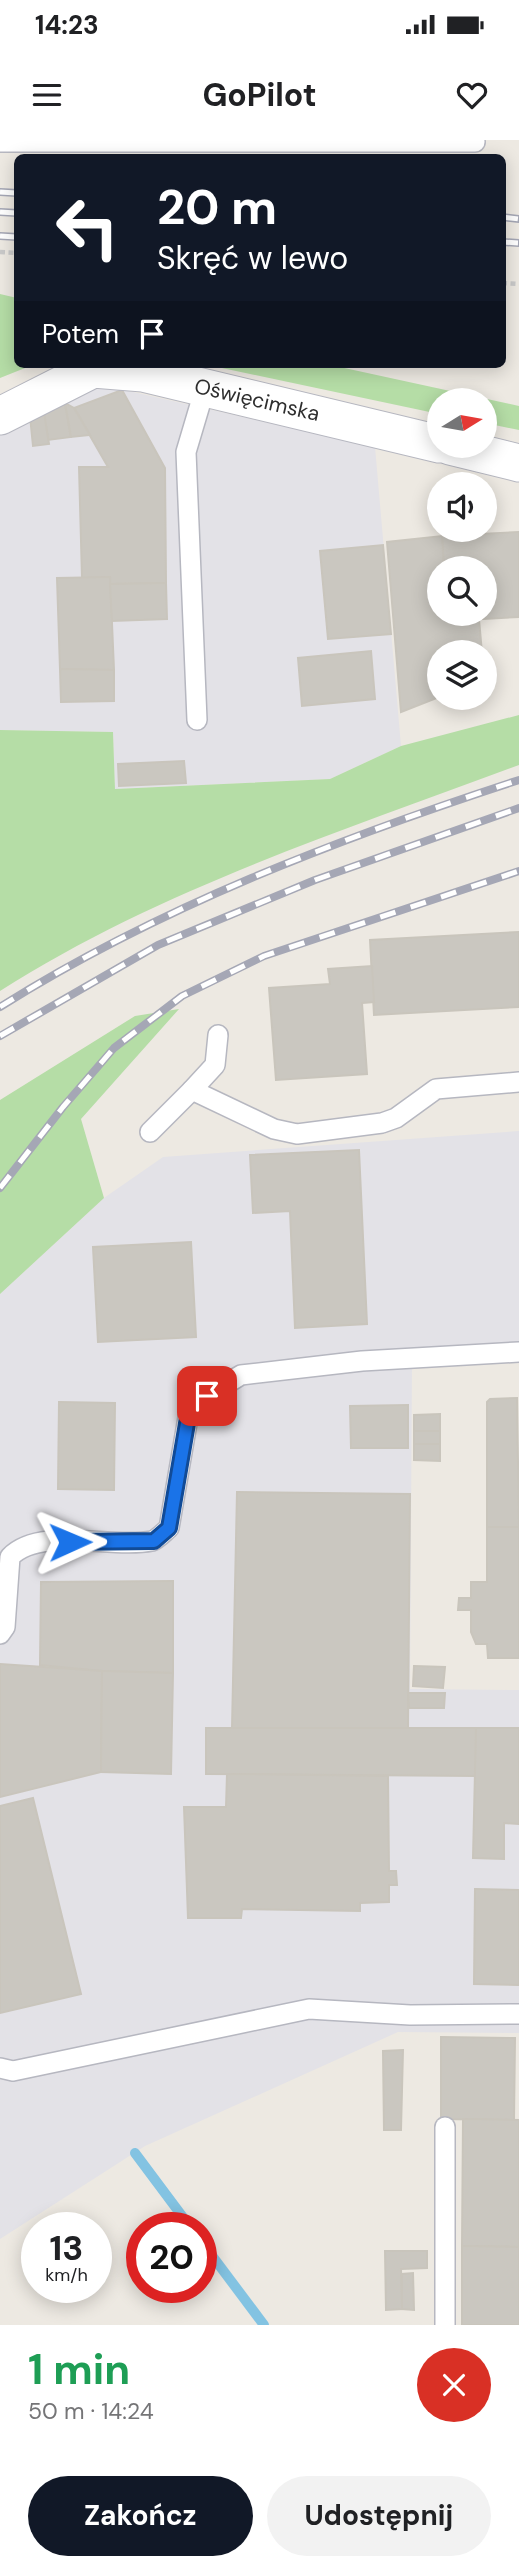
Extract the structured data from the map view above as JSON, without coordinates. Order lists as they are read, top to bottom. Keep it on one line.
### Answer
{"streets":{"street":["Oświęcimska"]},"north":"right","page":{"status":"14:23","header":"GoPilot","turn":["20 m","Skręć w lewo"],"then":"Potem","speed":"13 km/h","limit":"20","heading":["1 min","50 m · 14:24"],"buttons":["Zakończ","Udostępnij"]}}
